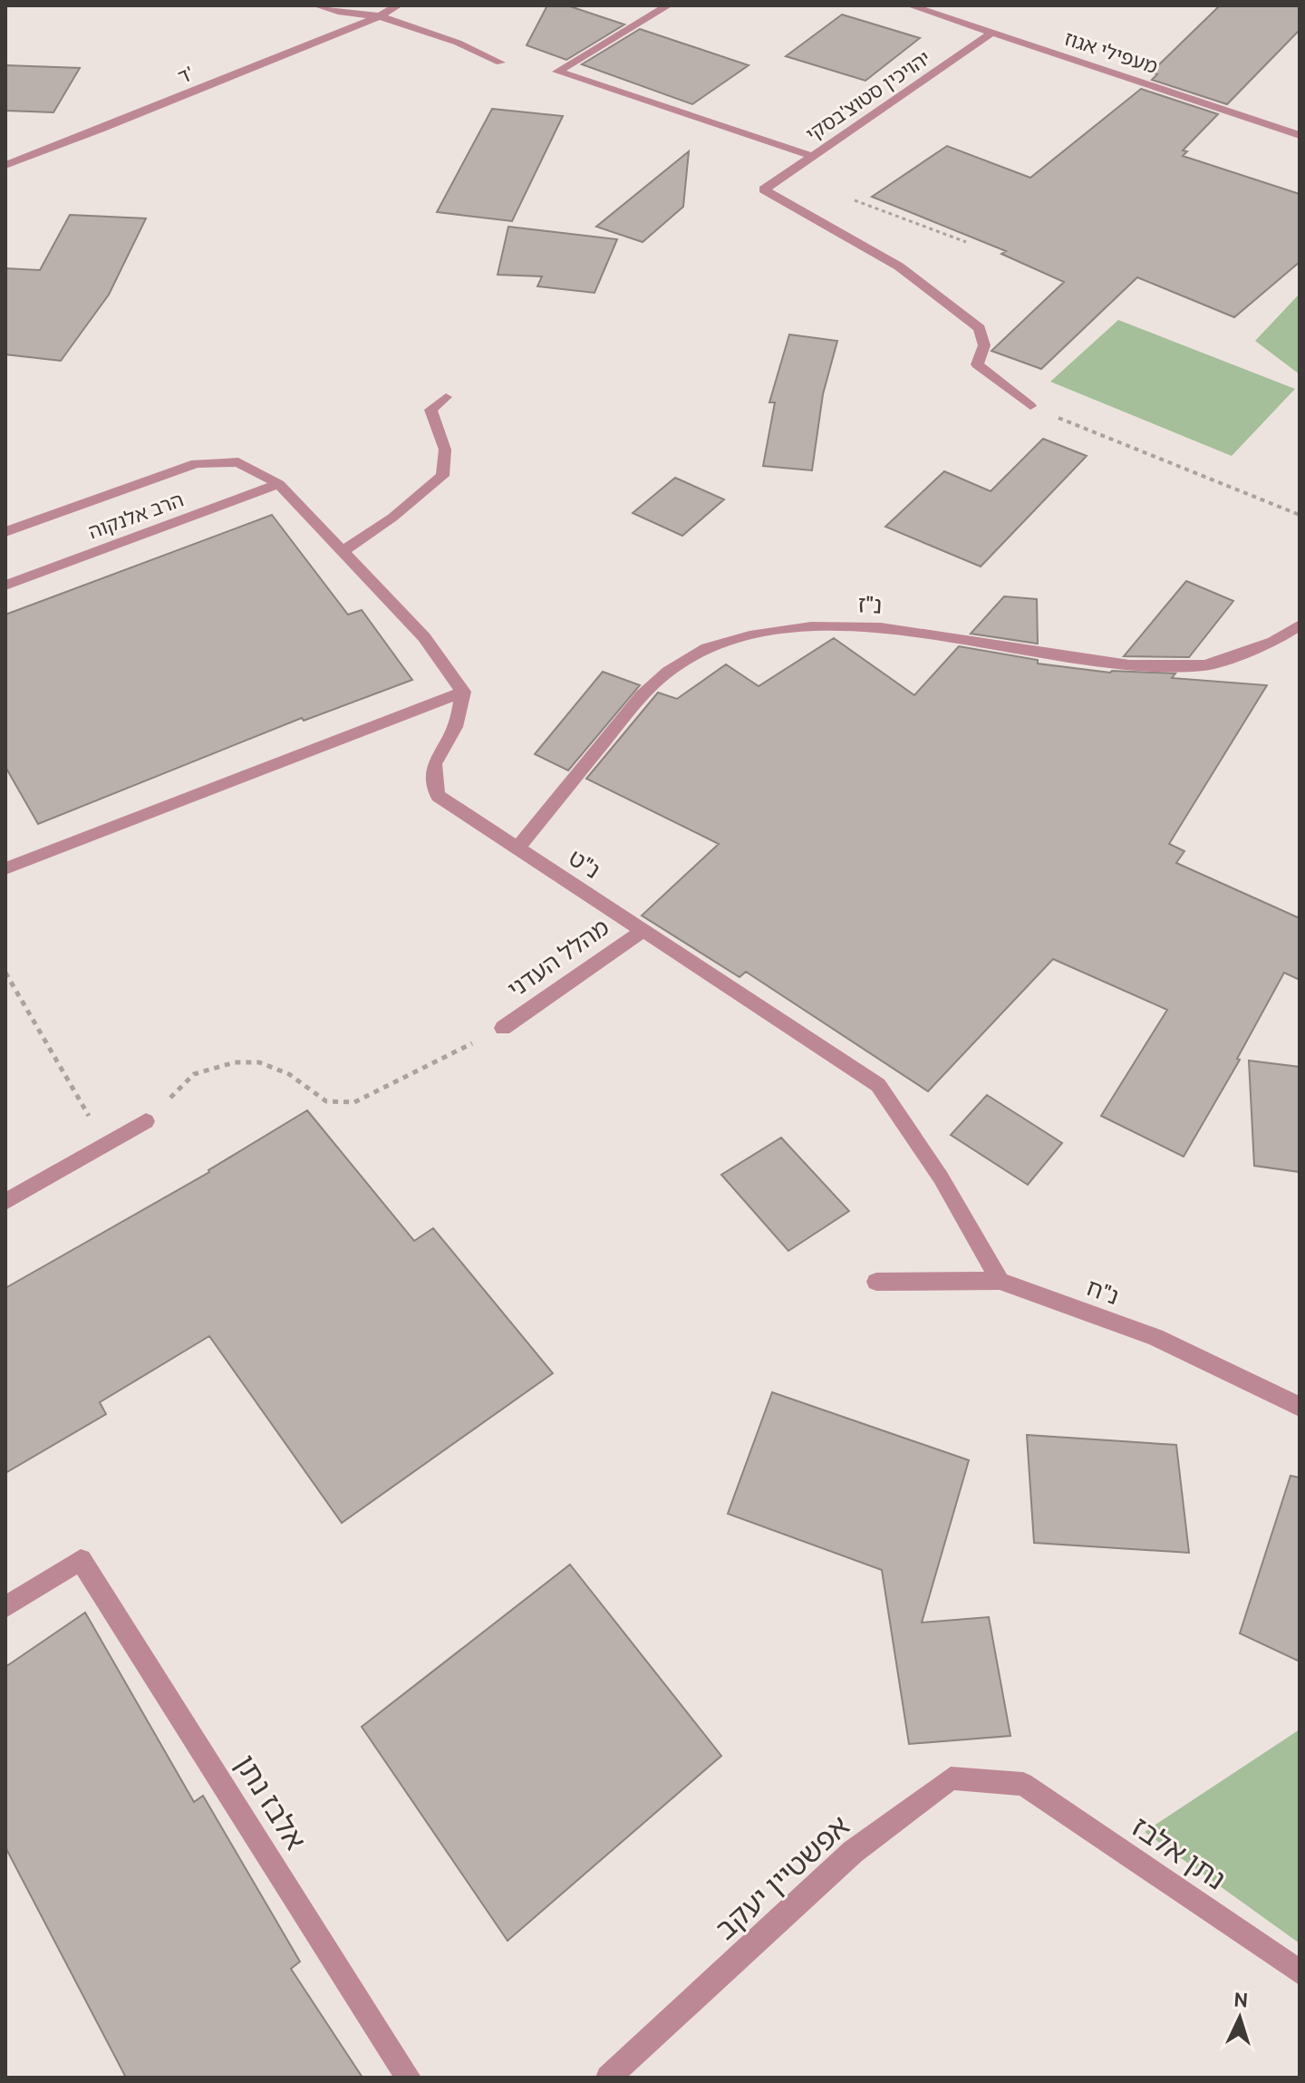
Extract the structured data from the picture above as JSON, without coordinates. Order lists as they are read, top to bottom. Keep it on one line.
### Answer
{"streets":{"street":["מעפילי אגוז","ד'","יהויכין סטוצ'בסקי","הרב אלנקוה","נ\"ז","נ\"ט","מהלל העדני","נ\"ח","אלבז נתן","נתן אלבז","אפשטיין יעקב"]},"crossings":[["מעפילי אגוז","יהויכין סטוצ'בסקי"],["נ\"ז","נ\"ט"],["נ\"ט","מהלל העדני"],["נ\"ט","נ\"ח"],["נתן אלבז","אפשטיין יעקב"]],"north":"top"}
